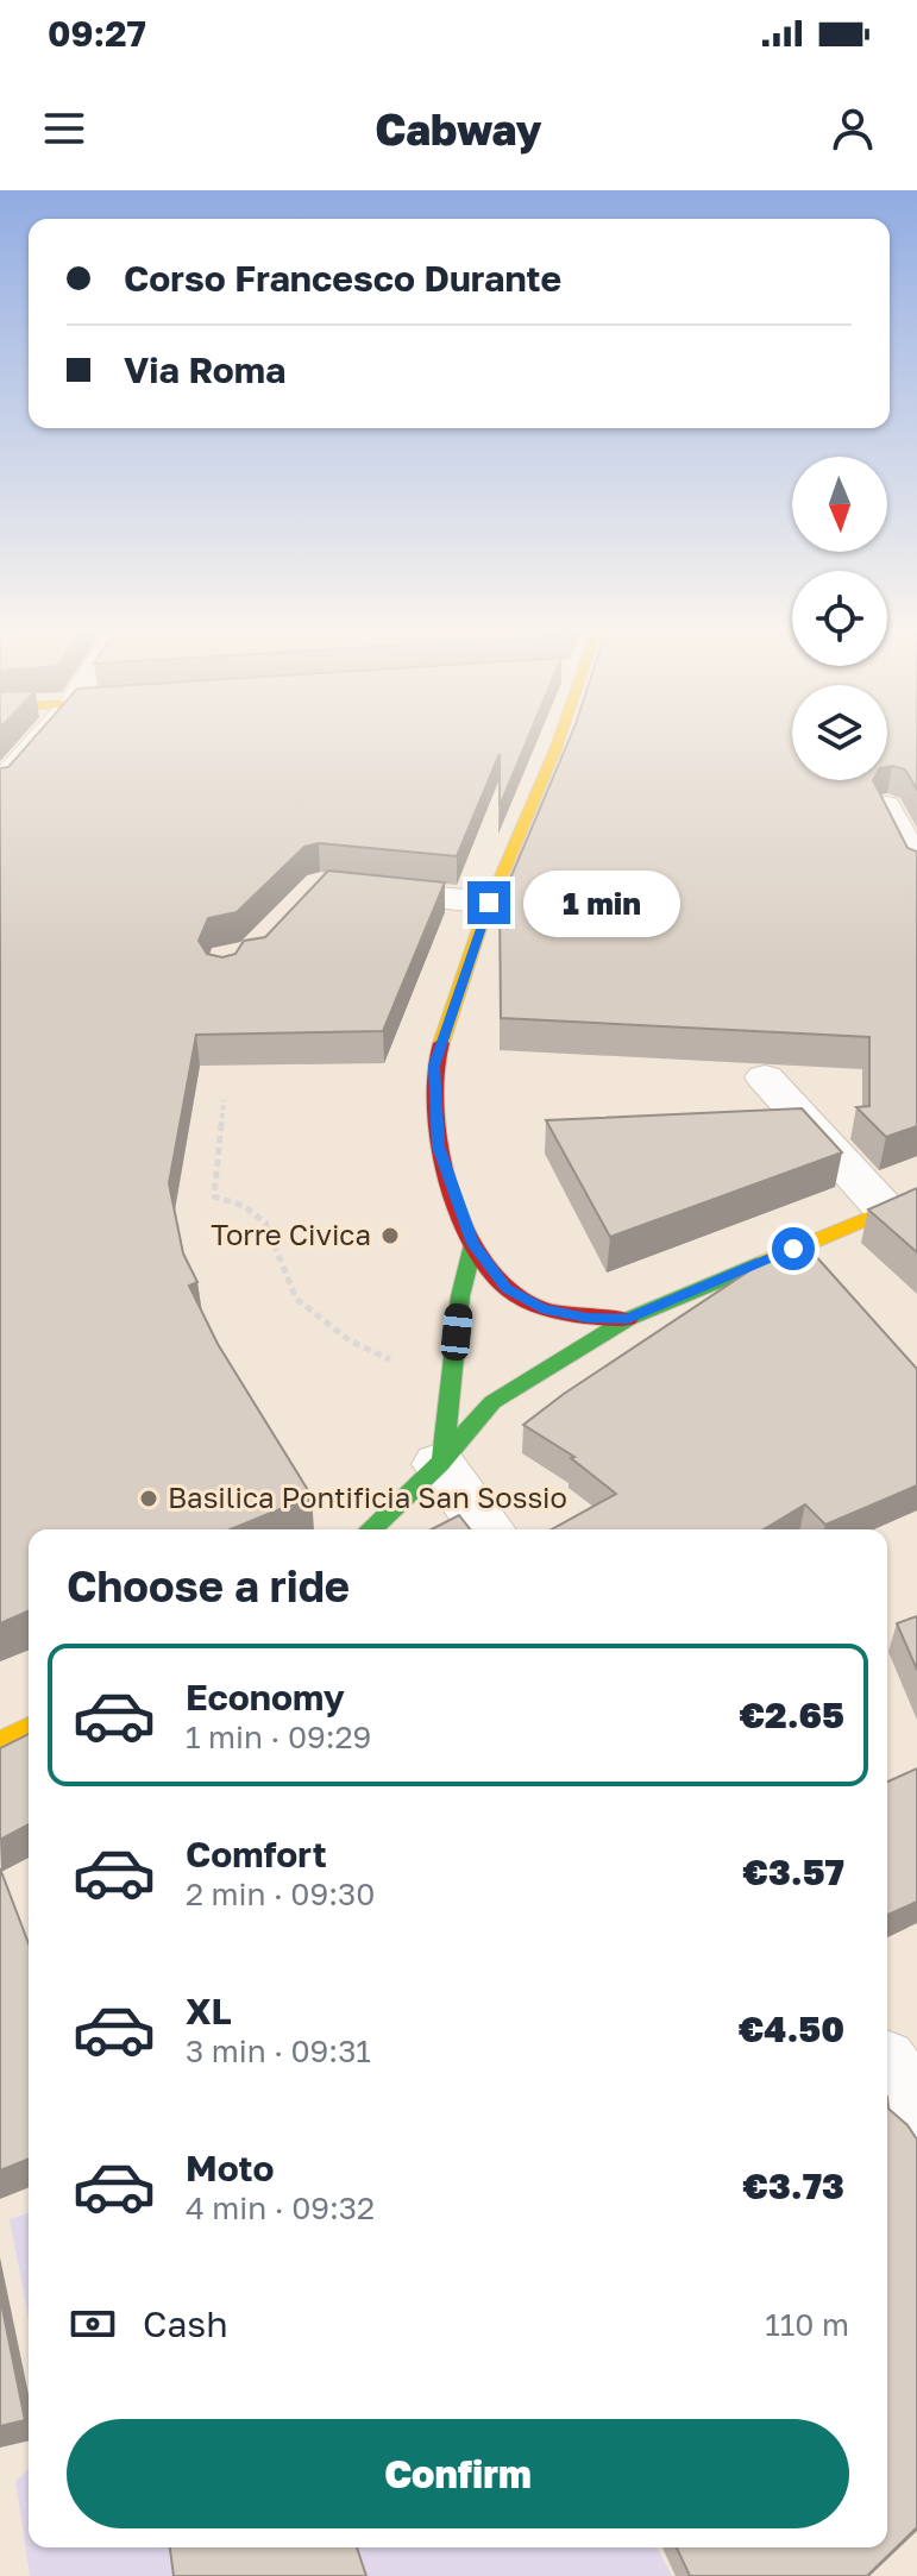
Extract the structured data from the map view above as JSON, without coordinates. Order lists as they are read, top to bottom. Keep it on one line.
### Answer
{"places":["Torre Civica","Basilica Pontificia San Sossio"],"north":"bottom","page":{"status":"09:27","header":"Cabway","banner":["Corso Francesco Durante","Via Roma"],"bubble":"1 min","heading":"Choose a ride","list":[{"name":"Economy","note":"1 min · 09:29","value":"€2.65"},{"name":"Comfort","note":"2 min · 09:30","value":"€3.57"},{"name":"XL","note":"3 min · 09:31","value":"€4.50"},{"name":"Moto","note":"4 min · 09:32","value":"€3.73"}],"pay":["Cash","110 m"],"buttons":"Confirm"}}
